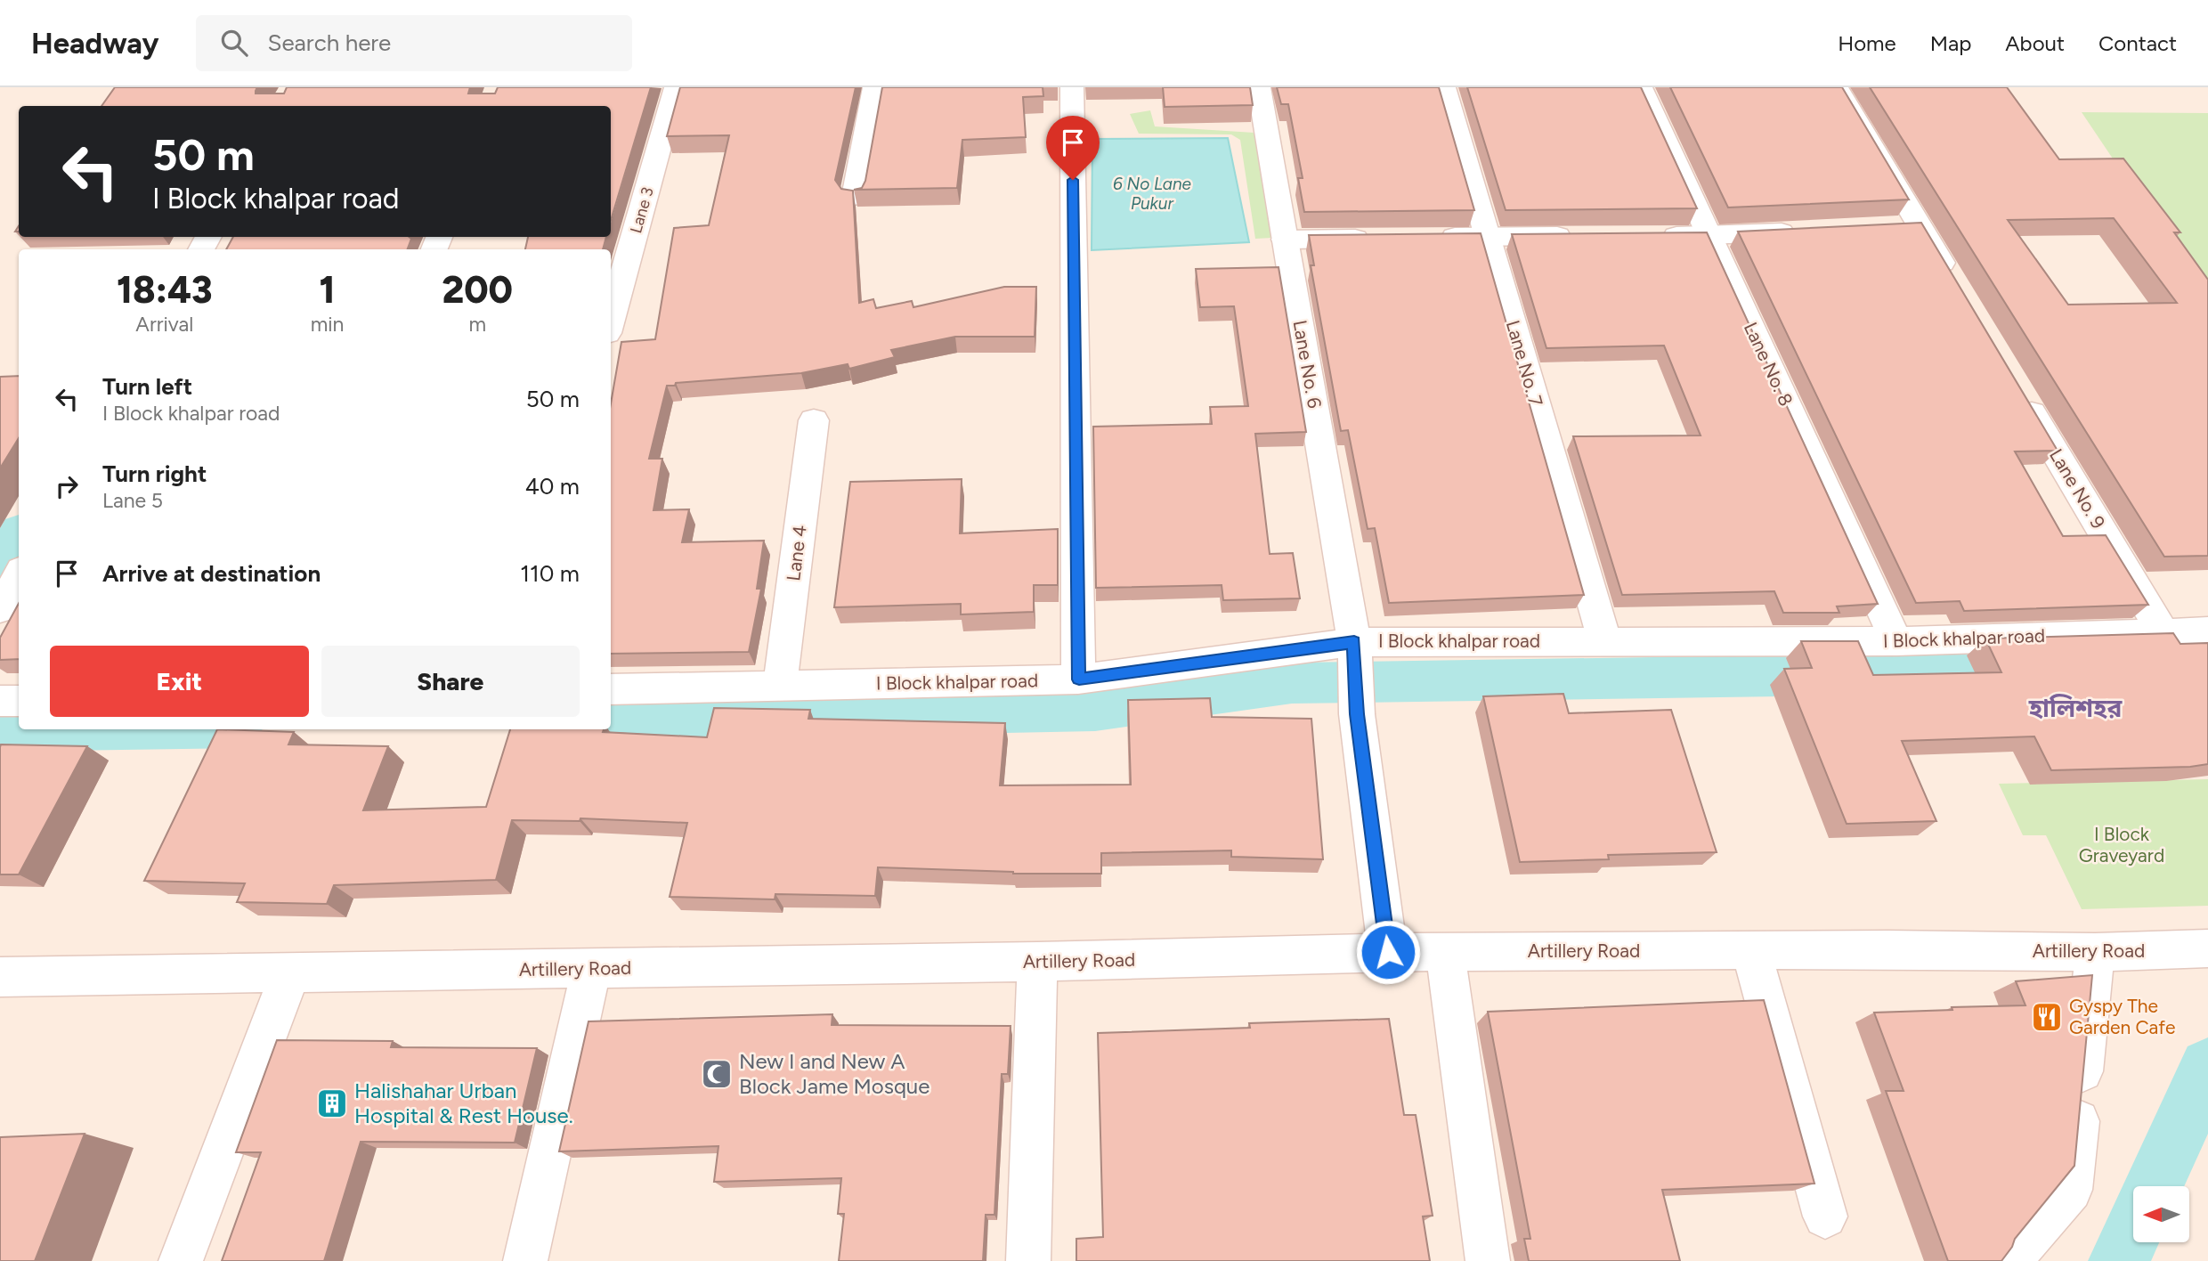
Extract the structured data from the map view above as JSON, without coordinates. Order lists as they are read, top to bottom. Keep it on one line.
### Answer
{"streets":{"street":["Lane 3","Lane No. 7","Lane No. 6","Lane No. 8","Lane No. 9","Lane 4","I Block khalpar road","Artillery Road"]},"crossings":[["Lane No. 7","I Block khalpar road"],["Lane No. 6","I Block khalpar road"],["Lane No. 6","Artillery Road"],["Lane No. 8","I Block khalpar road"],["Lane No. 9","I Block khalpar road"],["Lane 4","I Block khalpar road"]],"districts":["হালিশহর"],"water":["6 No Lane Pukur"],"parks":["I Block Graveyard"],"places":{"restaurant":["Gyspy The Garden Cafe"],"mosque":["New I and New A Block Jame Mosque"],"building":["Halishahar Urban Hospital & Rest House."]},"north":"left","page":{"header":"Headway","search":"Search here","nav":["Home","Map","About","Contact"],"turn":["50 m","I Block khalpar road"],"eta":["18:43","Arrival","1","min","200","m"],"list":[{"name":"Turn left","note":"I Block khalpar road","value":"50 m"},{"name":"Turn right","note":"Lane 5","value":"40 m"},{"name":"Arrive at destination","value":"110 m"}],"buttons":["Exit","Share"]}}
